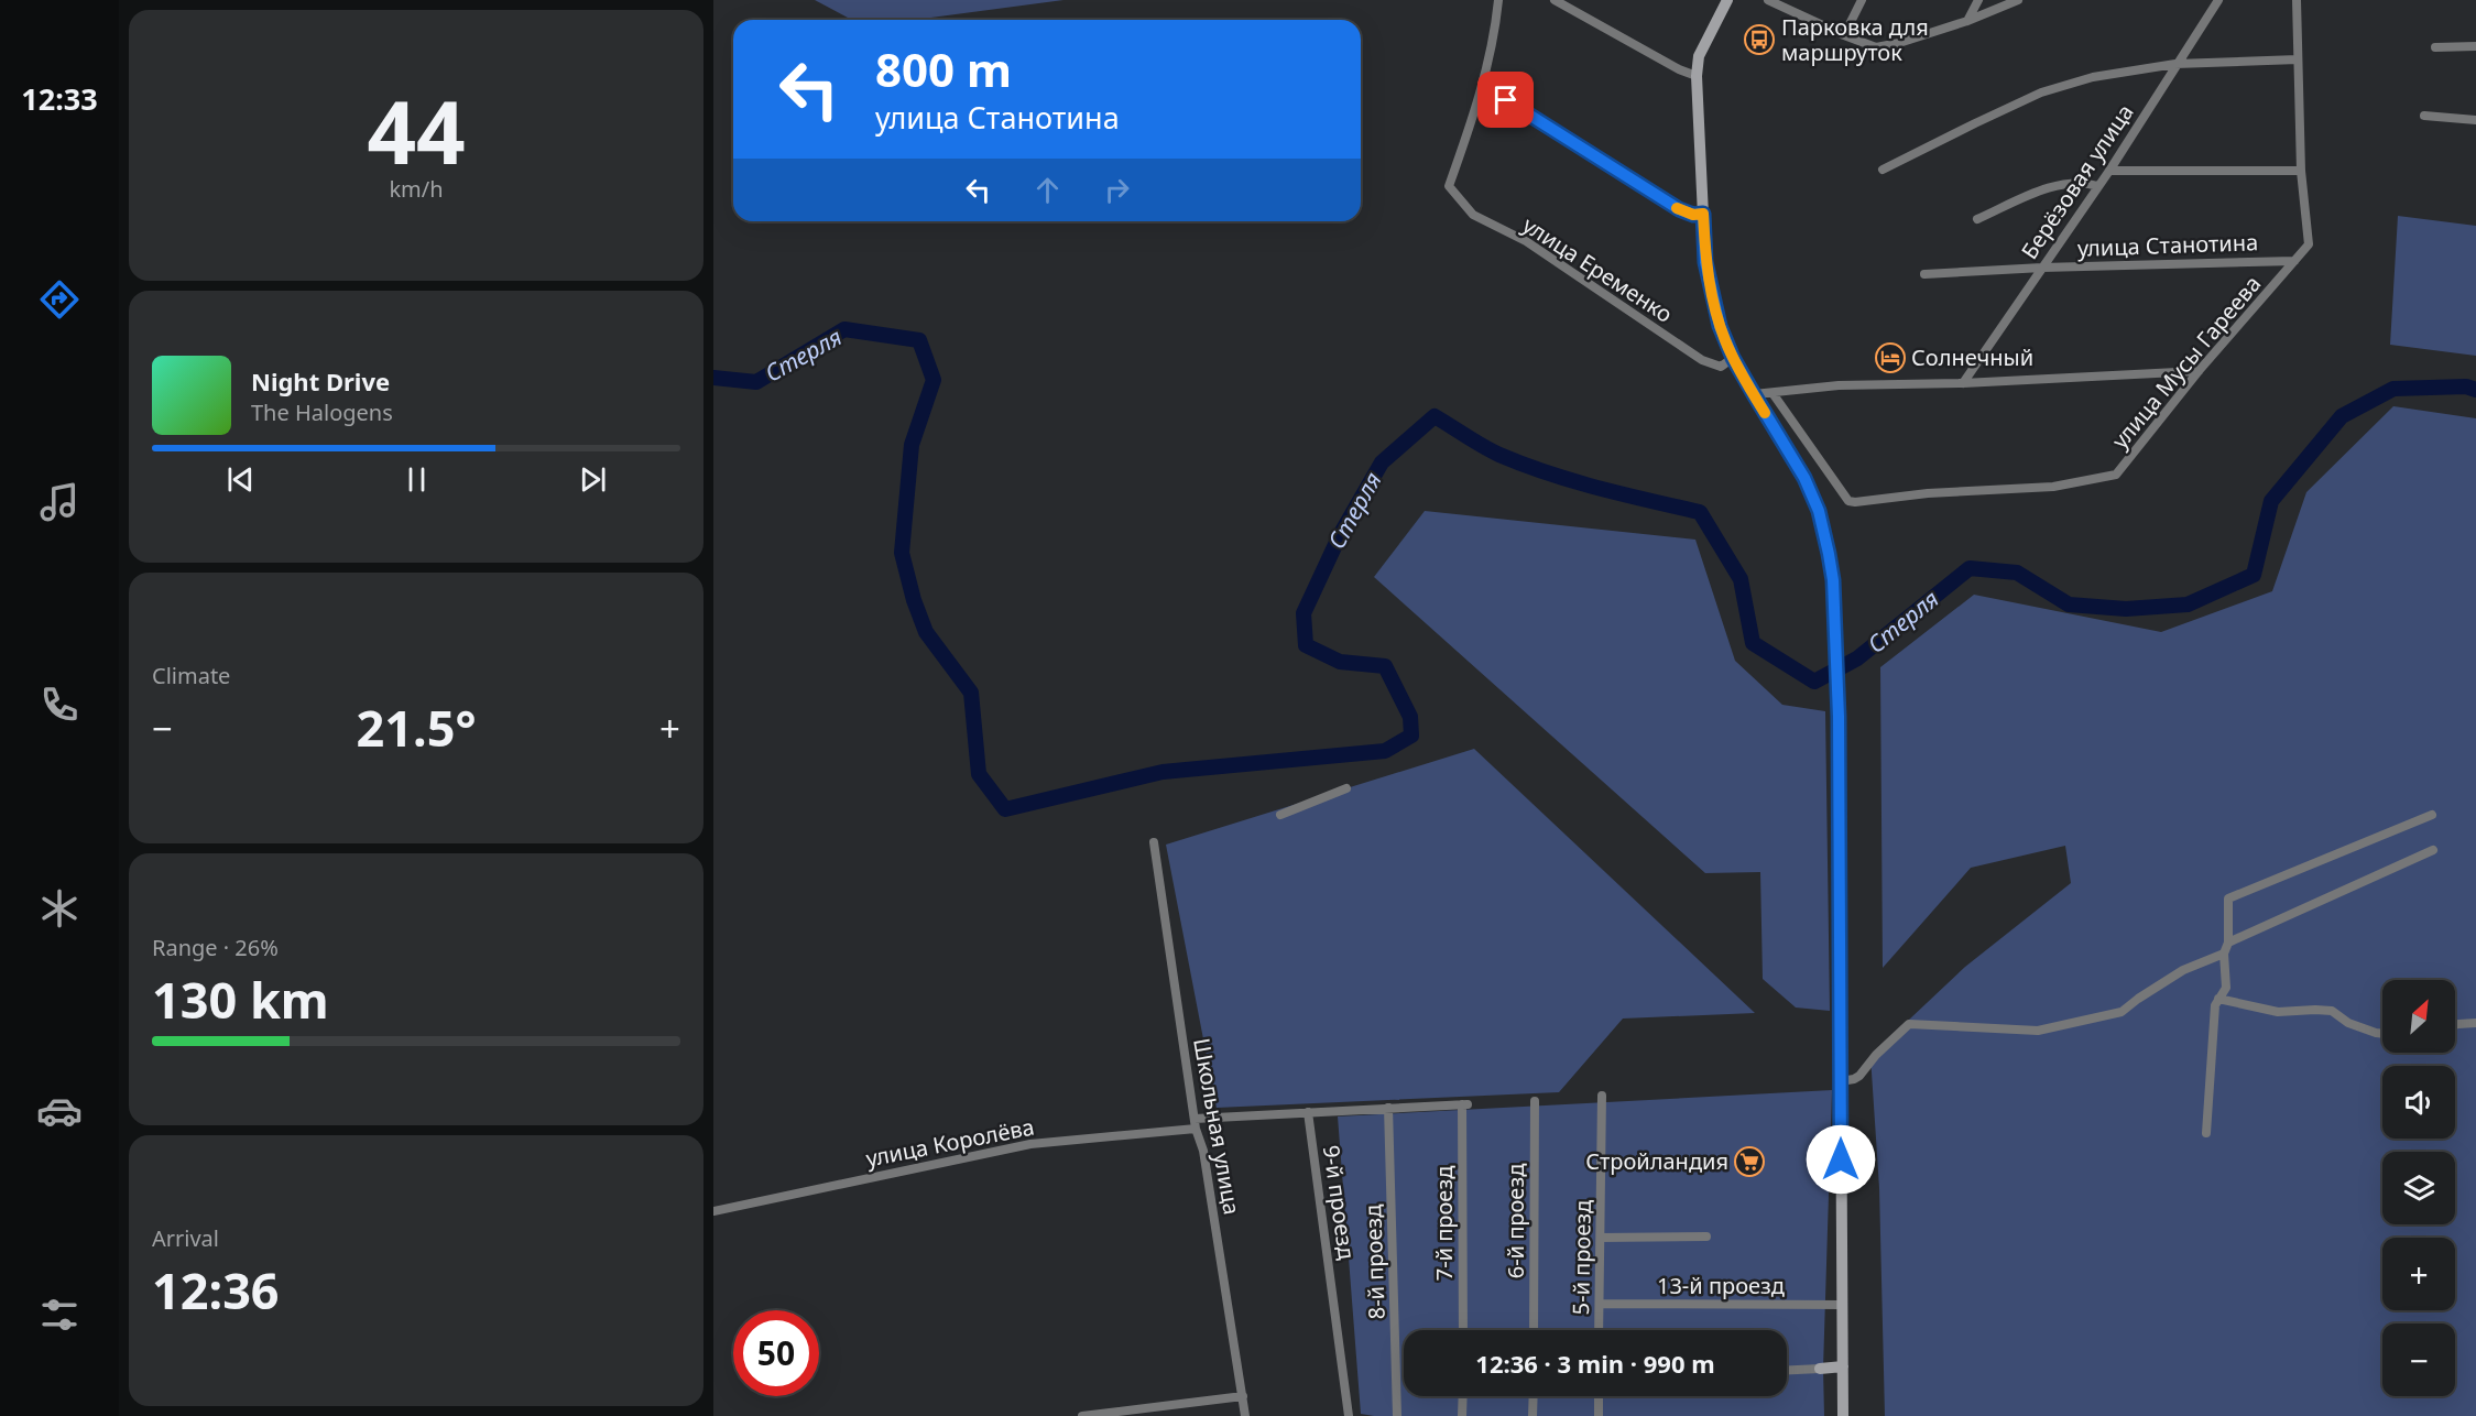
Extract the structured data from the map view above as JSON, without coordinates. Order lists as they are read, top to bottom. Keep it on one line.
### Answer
{"streets":{"street":["Берёзовая улица","улица Станотина","улица Еременко","улица Мусы Гареева","Школьная улица","улица Королёва","9-й проезд","6-й проезд","7-й проезд","5-й проезд","8-й проезд","13-й проезд"]},"crossings":[["Берёзовая улица","улица Станотина"],["улица Станотина","улица Мусы Гареева"],["Школьная улица","улица Королёва"],["7-й проезд","8-й проезд"],["5-й проезд","13-й проезд"]],"water":["Стерля"],"places":{"bus stop":["Парковка для маршруток"],"hotel":["Солнечный"],"supermarket":["Стройландия"]},"north":"top right","page":{"tabs":"12:33","tile":[["44","km/h"],"Climate",["Range · 26%","130 km"],["Arrival","12:36"]],"turn":["800 m","улица Станотина"],"song":["Night Drive","The Halogens"],"heat":["−","21.5°","+"],"map_buttons":["+","−"],"limit":"50","trip":"12:36 · 3 min · 990 m"}}
